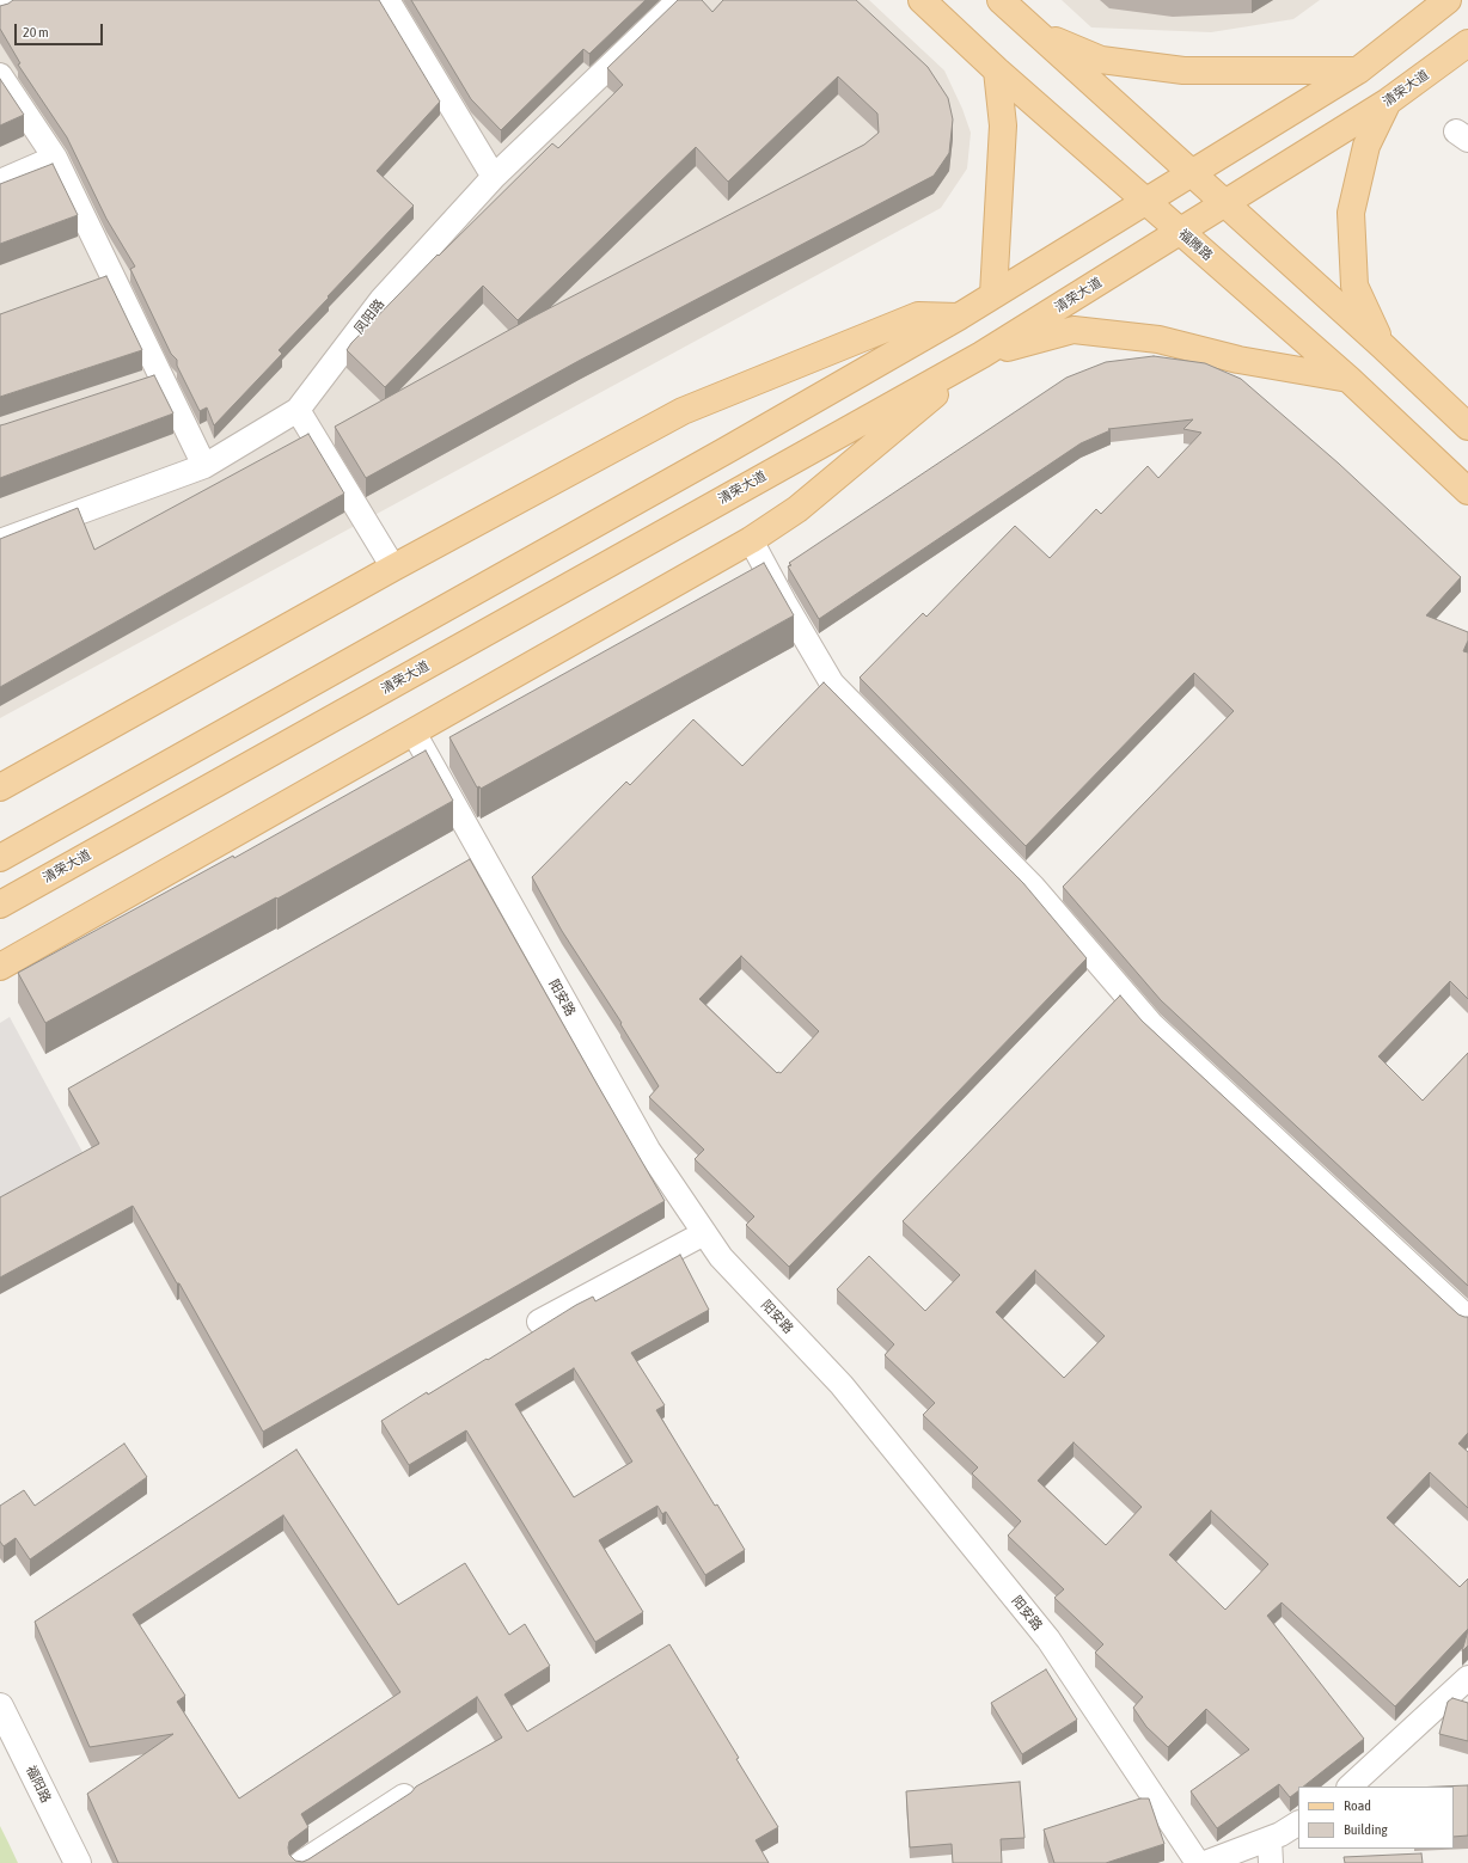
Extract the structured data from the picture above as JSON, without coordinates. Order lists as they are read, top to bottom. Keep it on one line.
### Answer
{"streets":{"main road":["清荣大道","福腾路"],"street":["凤阳路","阳安路","福阳路"]},"crossings":[["清荣大道","福腾路"]],"legend":["Road","Building"],"scale_bar":"20 m"}
